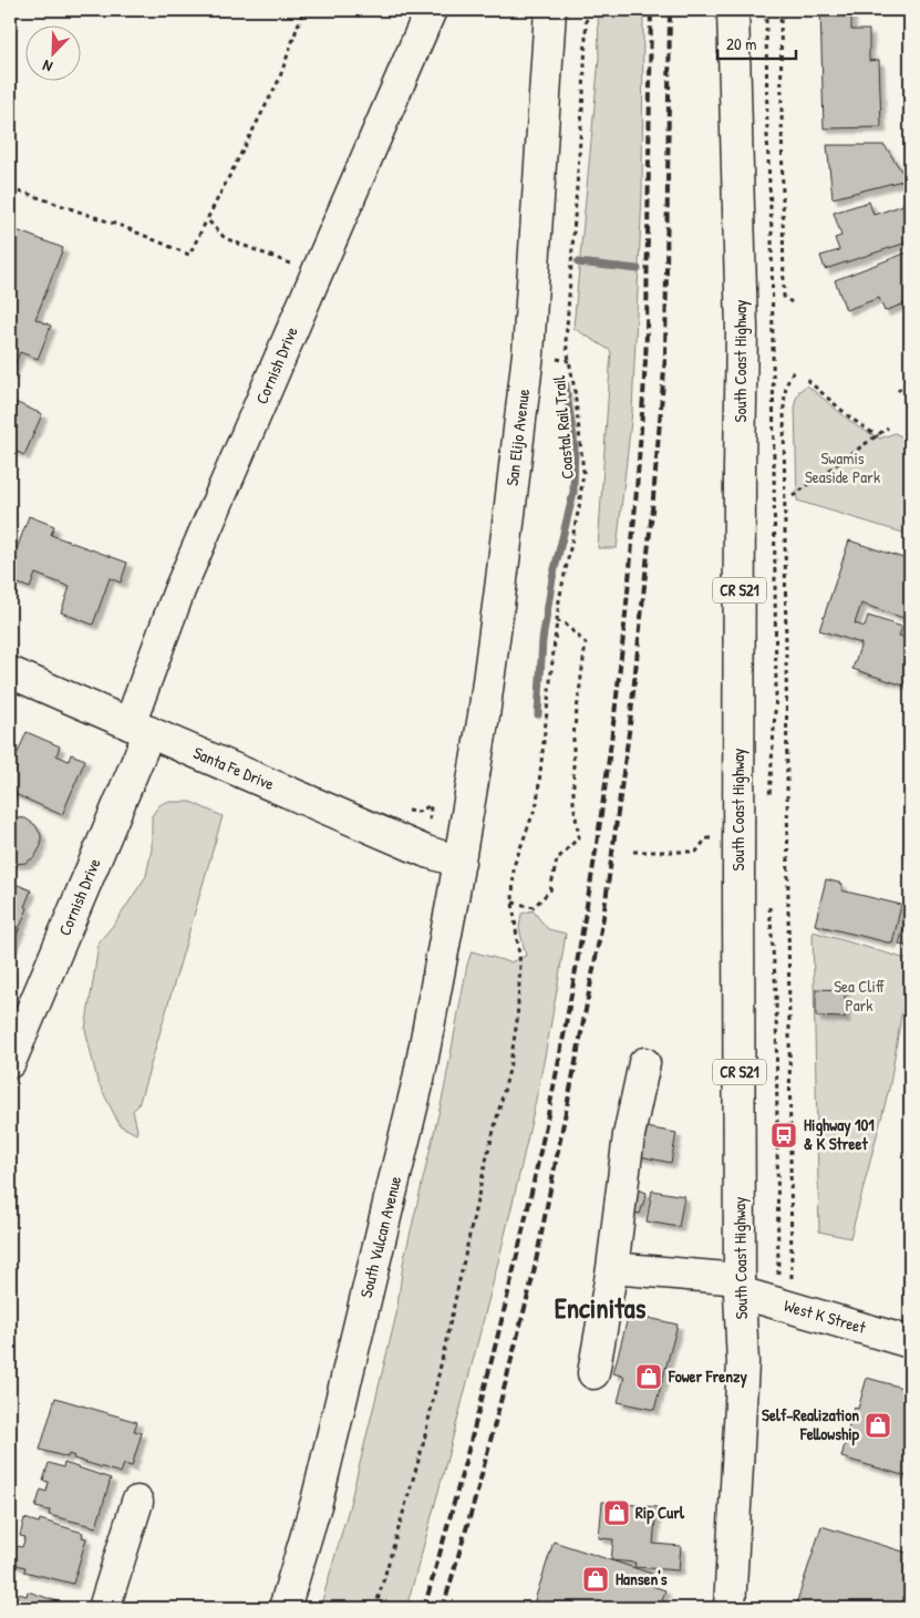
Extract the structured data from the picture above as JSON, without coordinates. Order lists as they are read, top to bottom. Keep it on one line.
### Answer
{"streets":{"main road":["South Coast Highway","Cornish Drive","San Elijo Avenue","CR S21","Santa Fe Drive","South Vulcan Avenue","West K Street"],"path":["Coastal Rail Trail"]},"crossings":[["South Coast Highway","West K Street"],["Cornish Drive","Santa Fe Drive"],["San Elijo Avenue","Santa Fe Drive"],["San Elijo Avenue","South Vulcan Avenue"],["Santa Fe Drive","South Vulcan Avenue"]],"districts":["Encinitas"],"parks":["Swamis Seaside Park","Sea Cliff Park"],"places":{"bus stop":["Highway 101 & K Street"],"shop":["Fower Frenzy","Self-Realization Fellowship","Rip Curl","Hansen's"]},"scale_bar":"20 m","north":"bottom left"}
